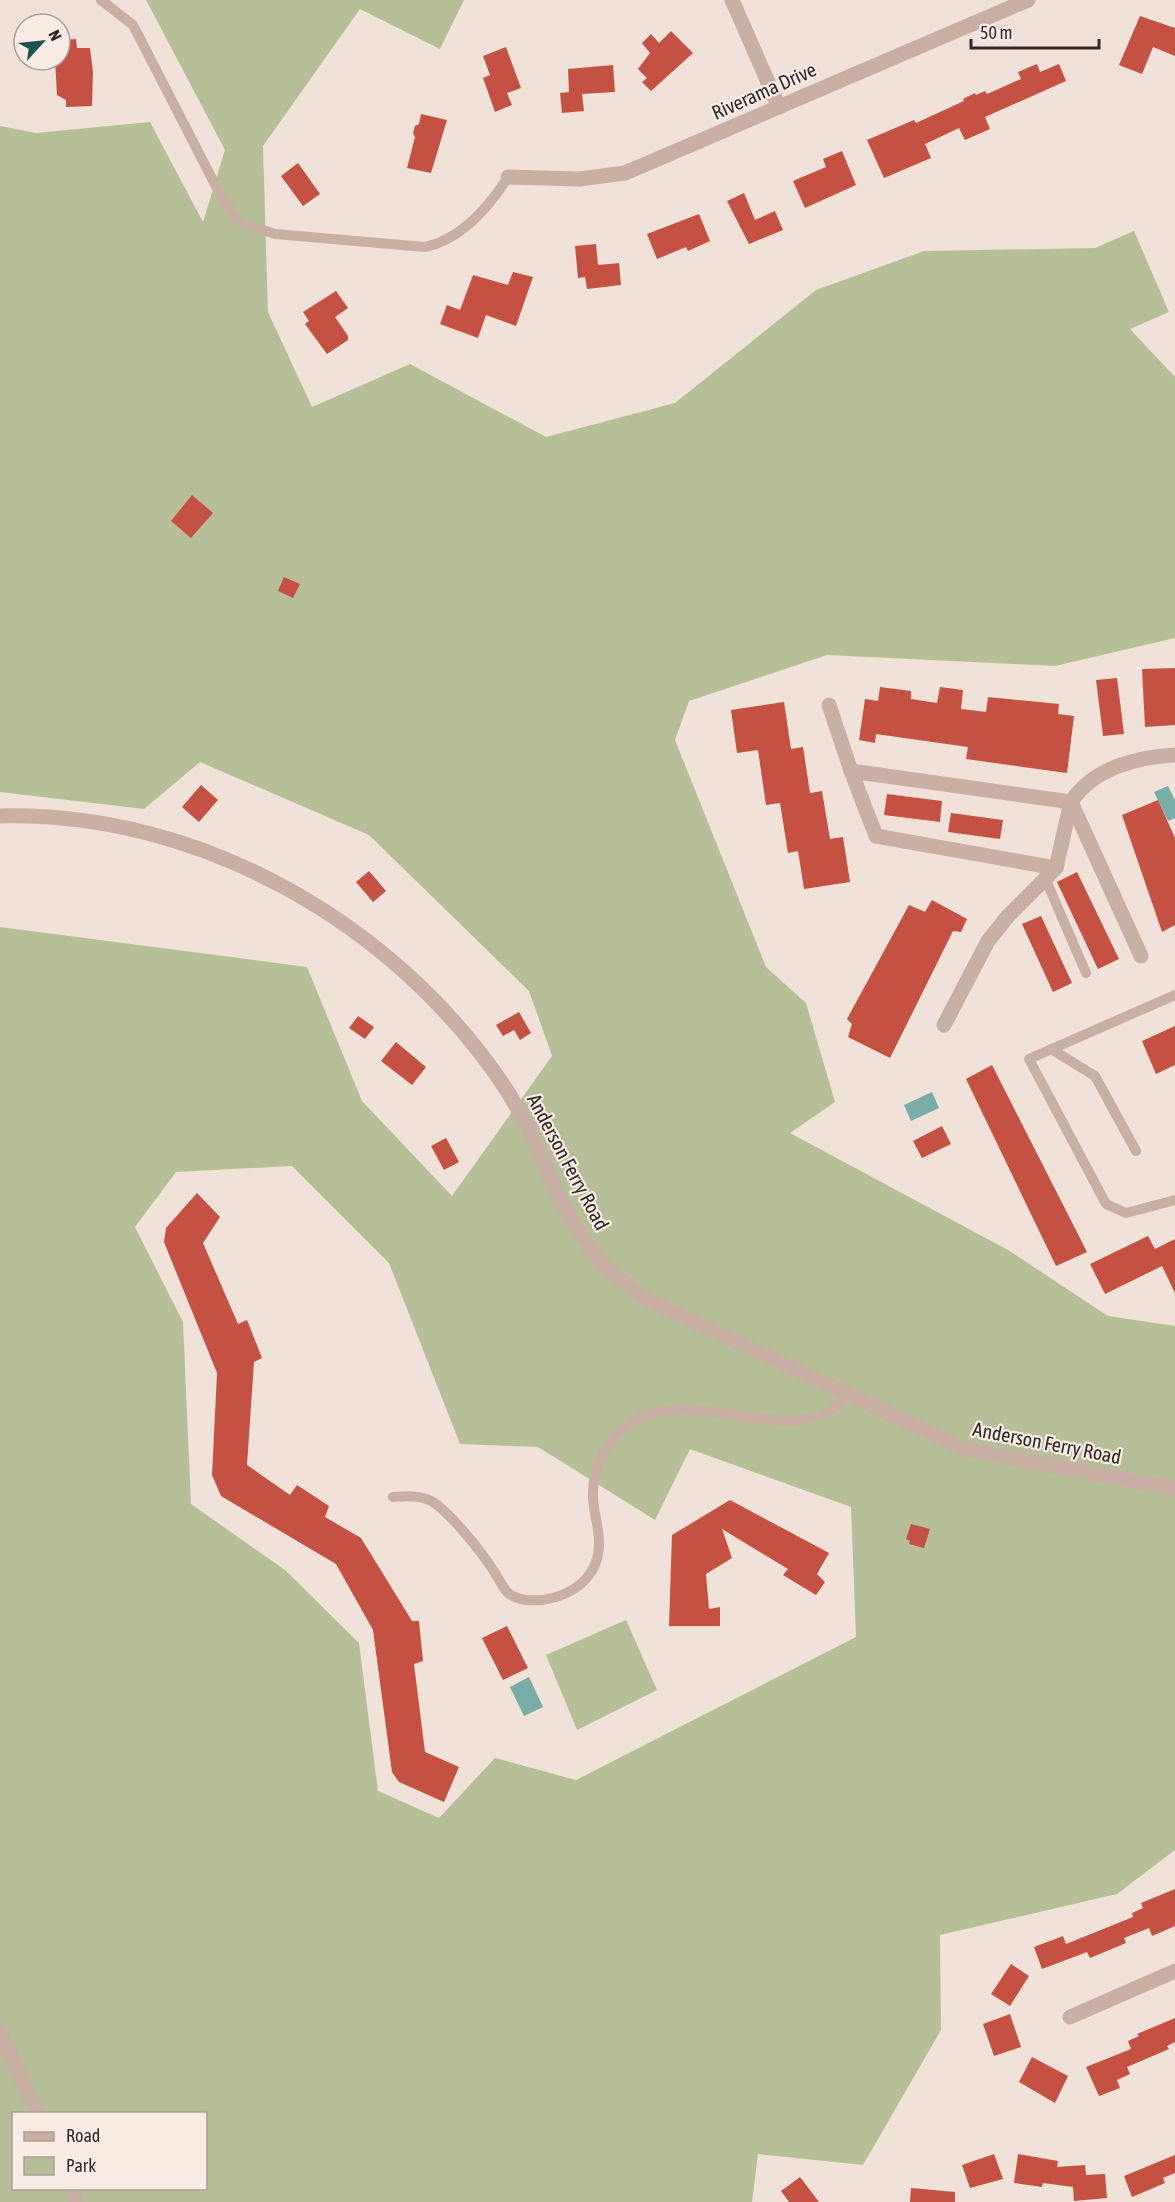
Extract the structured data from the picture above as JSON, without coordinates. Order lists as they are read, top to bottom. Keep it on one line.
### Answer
{"streets":{"street":["Riverama Drive","Anderson Ferry Road"]},"legend":["Road","Park"],"scale_bar":"50 m","north":"top right"}
